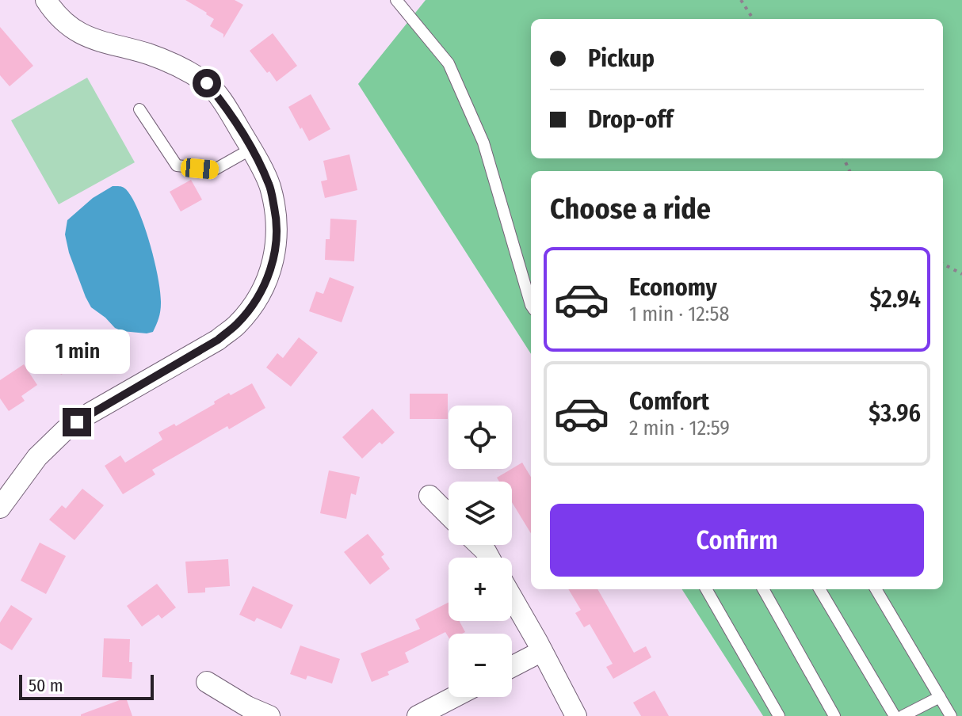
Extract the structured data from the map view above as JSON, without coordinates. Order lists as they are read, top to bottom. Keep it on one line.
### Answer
{"scale_bar":"50 m","page":{"banner":["Pickup","Drop-off"],"heading":"Choose a ride","list":[{"name":"Economy","note":"1 min · 12:58","value":"$2.94"},{"name":"Comfort","note":"2 min · 12:59","value":"$3.96"}],"bubble":"1 min","map_buttons":["+","−"],"buttons":"Confirm","scale":"50 m"}}
